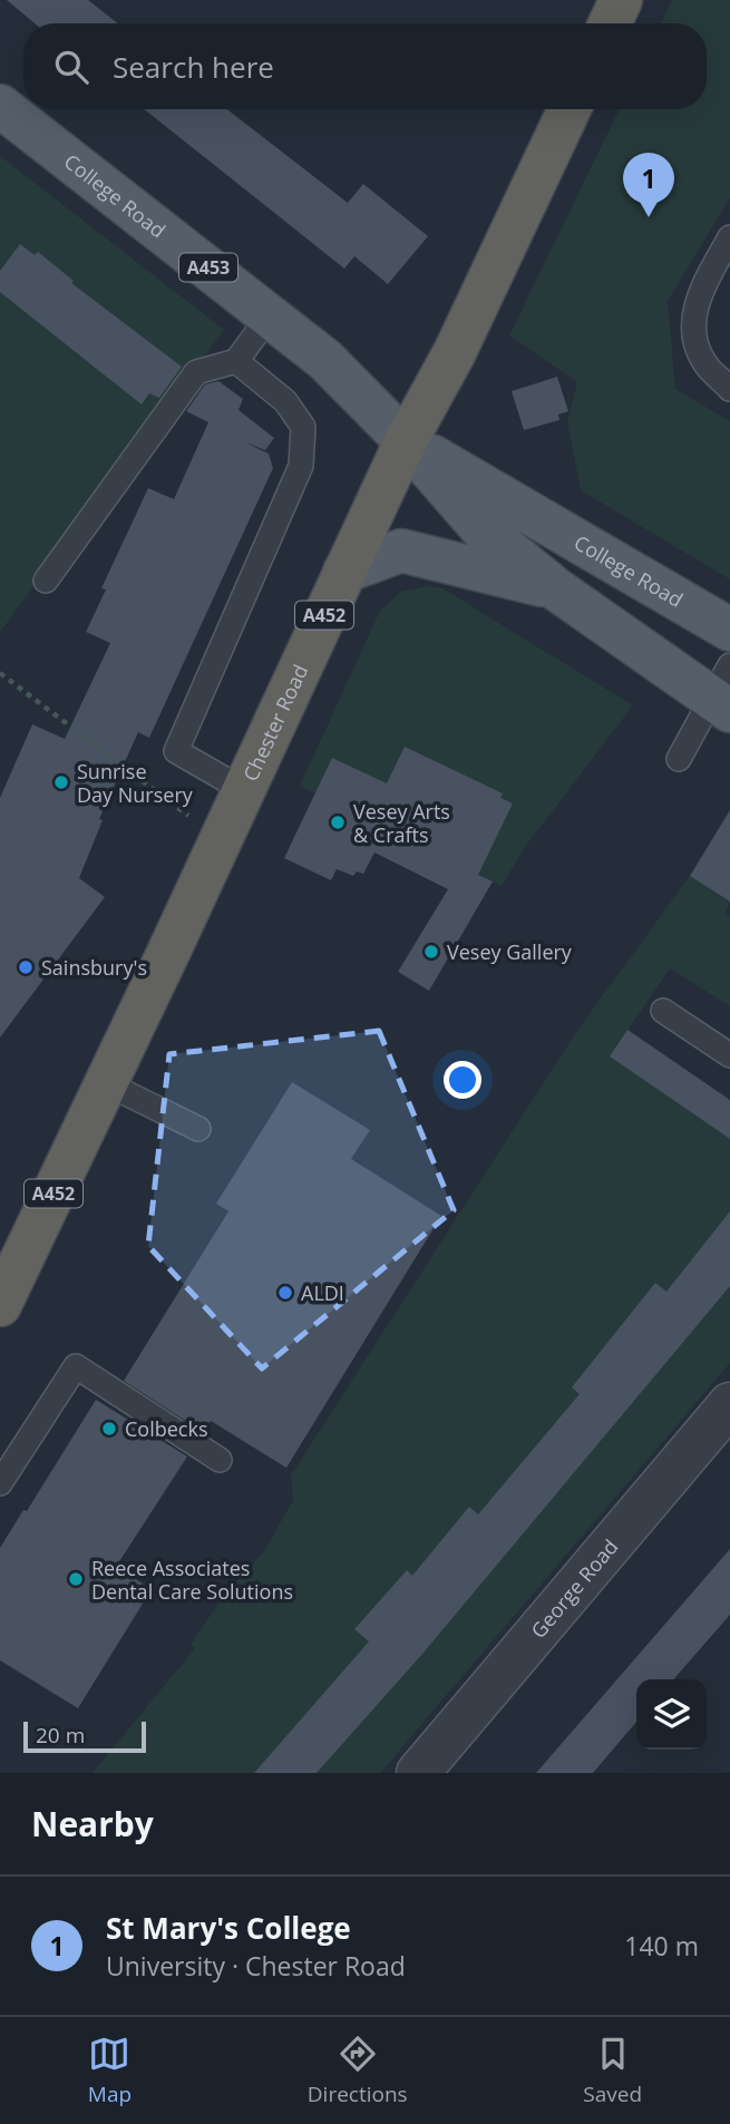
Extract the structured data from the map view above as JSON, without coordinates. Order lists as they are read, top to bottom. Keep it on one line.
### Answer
{"streets":{"highway":["A452","Chester Road"],"main road":["College Road","A453"],"street":["George Road"]},"crossings":[["College Road","Chester Road"]],"places":["Sunrise Day Nursery","Vesey Arts & Crafts","Vesey Gallery","Sainsbury's","ALDI","Colbecks","Reece Associates Dental Care Solutions"],"scale_bar":"20 m","page":{"search":"Search here","pins":"1","scale":"20 m","heading":"Nearby","list":[{"mark":"1","name":"St Mary's College","note":"University · Chester Road","value":"140 m"}],"nav":["Map","Directions","Saved"]}}
